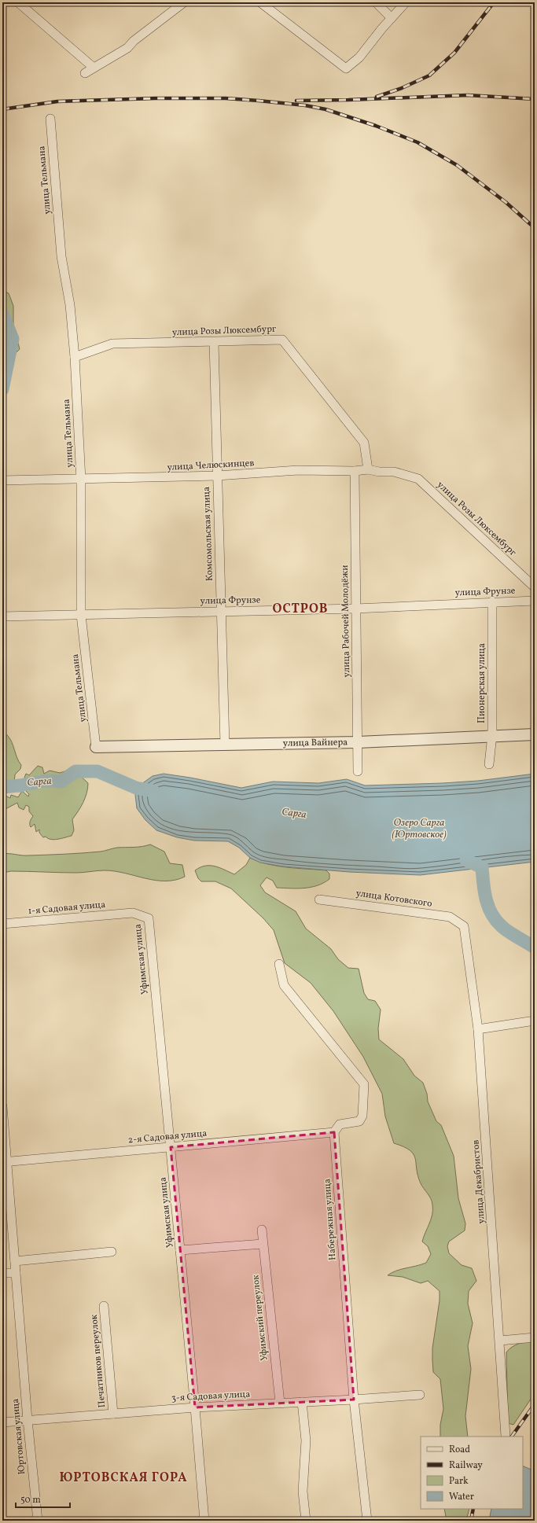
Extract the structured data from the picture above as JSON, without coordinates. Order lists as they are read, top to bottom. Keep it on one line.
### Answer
{"streets":{"street":["улица Тельмана","улица Розы Люксембург","улица Челюскинцев","Комсомольская улица","улица Фрунзе","улица Рабочей Молодёжи","Пионерская улица","улица Вайнера","улица Котовского","1-я Садовая улица","Уфимская улица","2-я Садовая улица","улица Декабристов","Набережная улица","Уфимский переулок","Печатников переулок","3-я Садовая улица","Юртовская улица"]},"crossings":[["улица Тельмана","улица Розы Люксембург"],["улица Тельмана","улица Челюскинцев"],["улица Тельмана","улица Фрунзе"],["улица Тельмана","улица Вайнера"],["улица Розы Люксембург","улица Челюскинцев"],["улица Розы Люксембург","Комсомольская улица"],["улица Челюскинцев","Комсомольская улица"],["улица Челюскинцев","улица Рабочей Молодёжи"],["Комсомольская улица","улица Фрунзе"],["Комсомольская улица","улица Вайнера"],["улица Фрунзе","улица Рабочей Молодёжи"],["улица Фрунзе","Пионерская улица"],["улица Рабочей Молодёжи","улица Вайнера"],["Пионерская улица","улица Вайнера"],["улица Котовского","улица Декабристов"],["1-я Садовая улица","Уфимская улица"],["Уфимская улица","2-я Садовая улица"],["Уфимская улица","3-я Садовая улица"],["2-я Садовая улица","Набережная улица"],["2-я Садовая улица","Юртовская улица"],["Набережная улица","3-я Садовая улица"],["Уфимский переулок","3-я Садовая улица"],["Печатников переулок","3-я Садовая улица"],["3-я Садовая улица","Юртовская улица"]],"districts":["ОСТРОВ","ЮРТОВСКАЯ ГОРА"],"water":["Сарга","Озеро Сарга (Юртовское)"],"legend":["Road","Railway","Park","Water"],"scale_bar":"50 m"}
